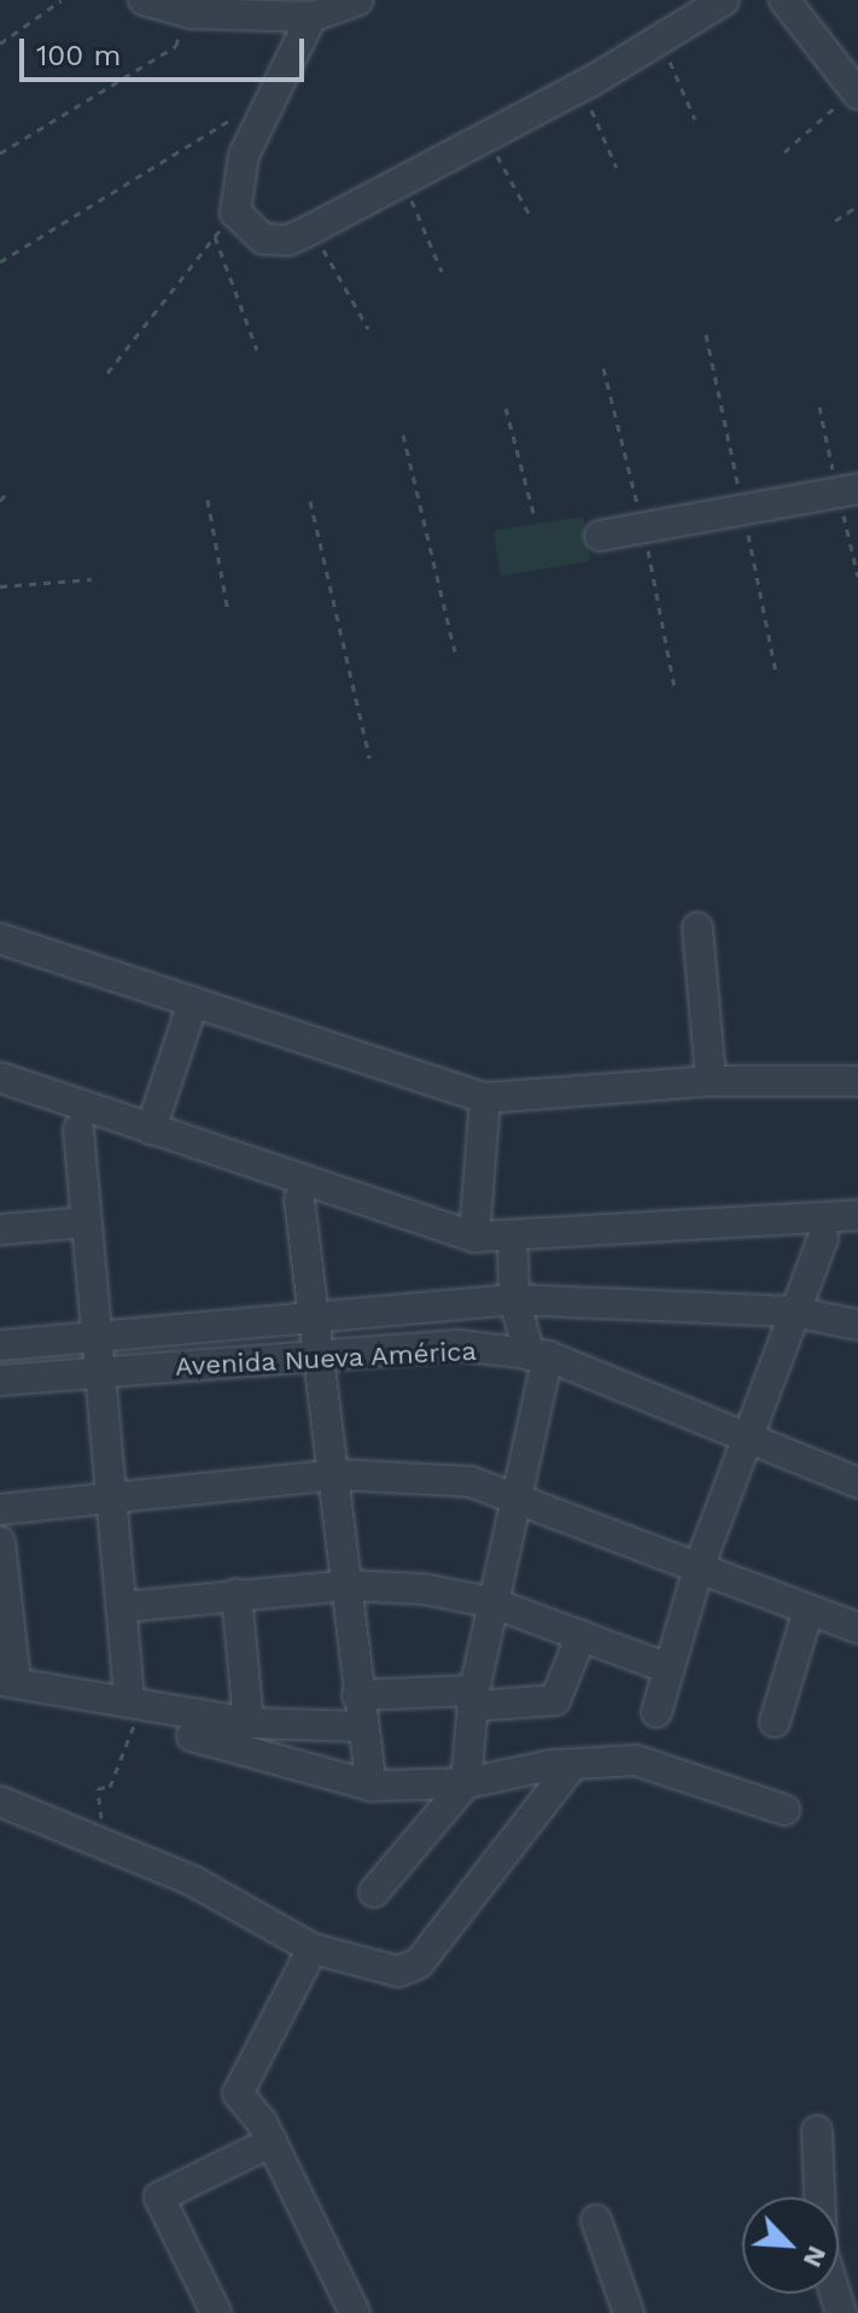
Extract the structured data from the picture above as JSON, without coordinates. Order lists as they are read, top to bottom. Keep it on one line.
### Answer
{"streets":{"street":["Avenida Nueva América"]},"scale_bar":"100 m","north":"bottom right"}
